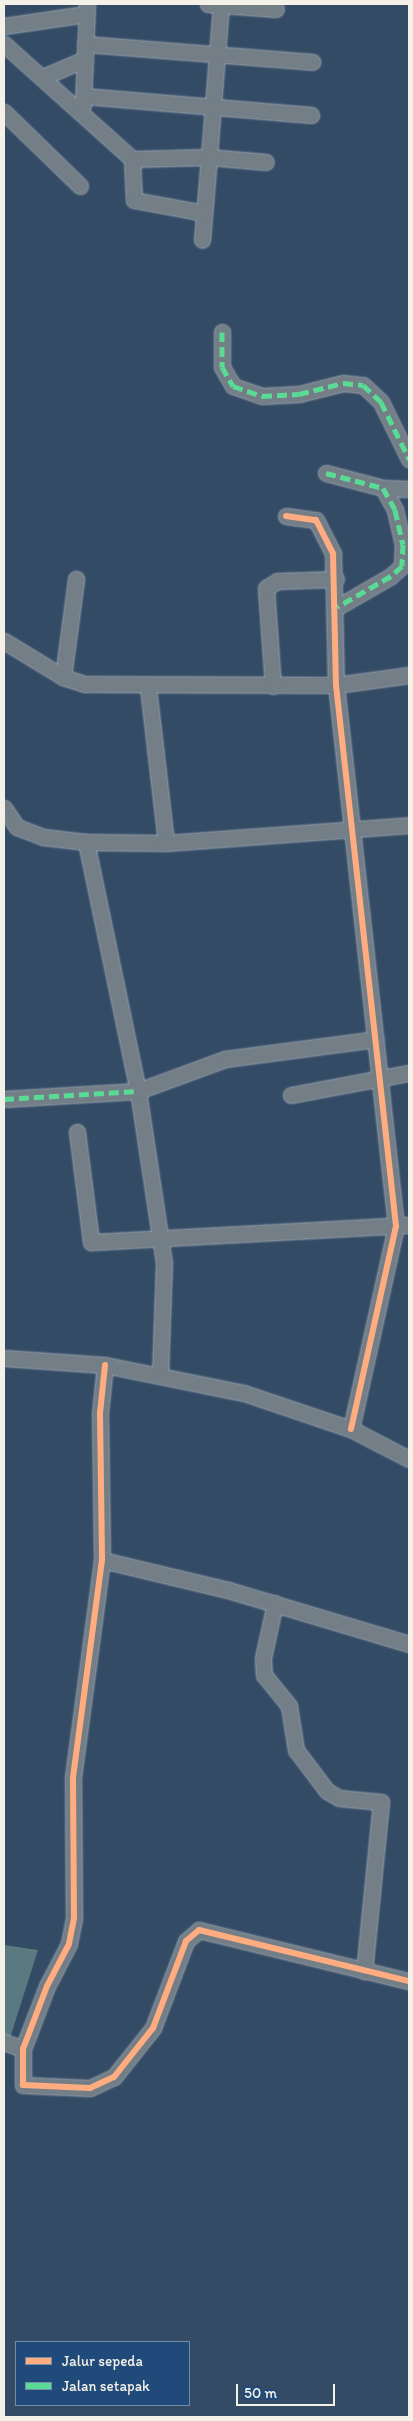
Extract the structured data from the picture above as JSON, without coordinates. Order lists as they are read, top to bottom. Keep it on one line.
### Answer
{"legend":["Jalur sepeda","Jalan setapak"],"scale_bar":"50 m"}
